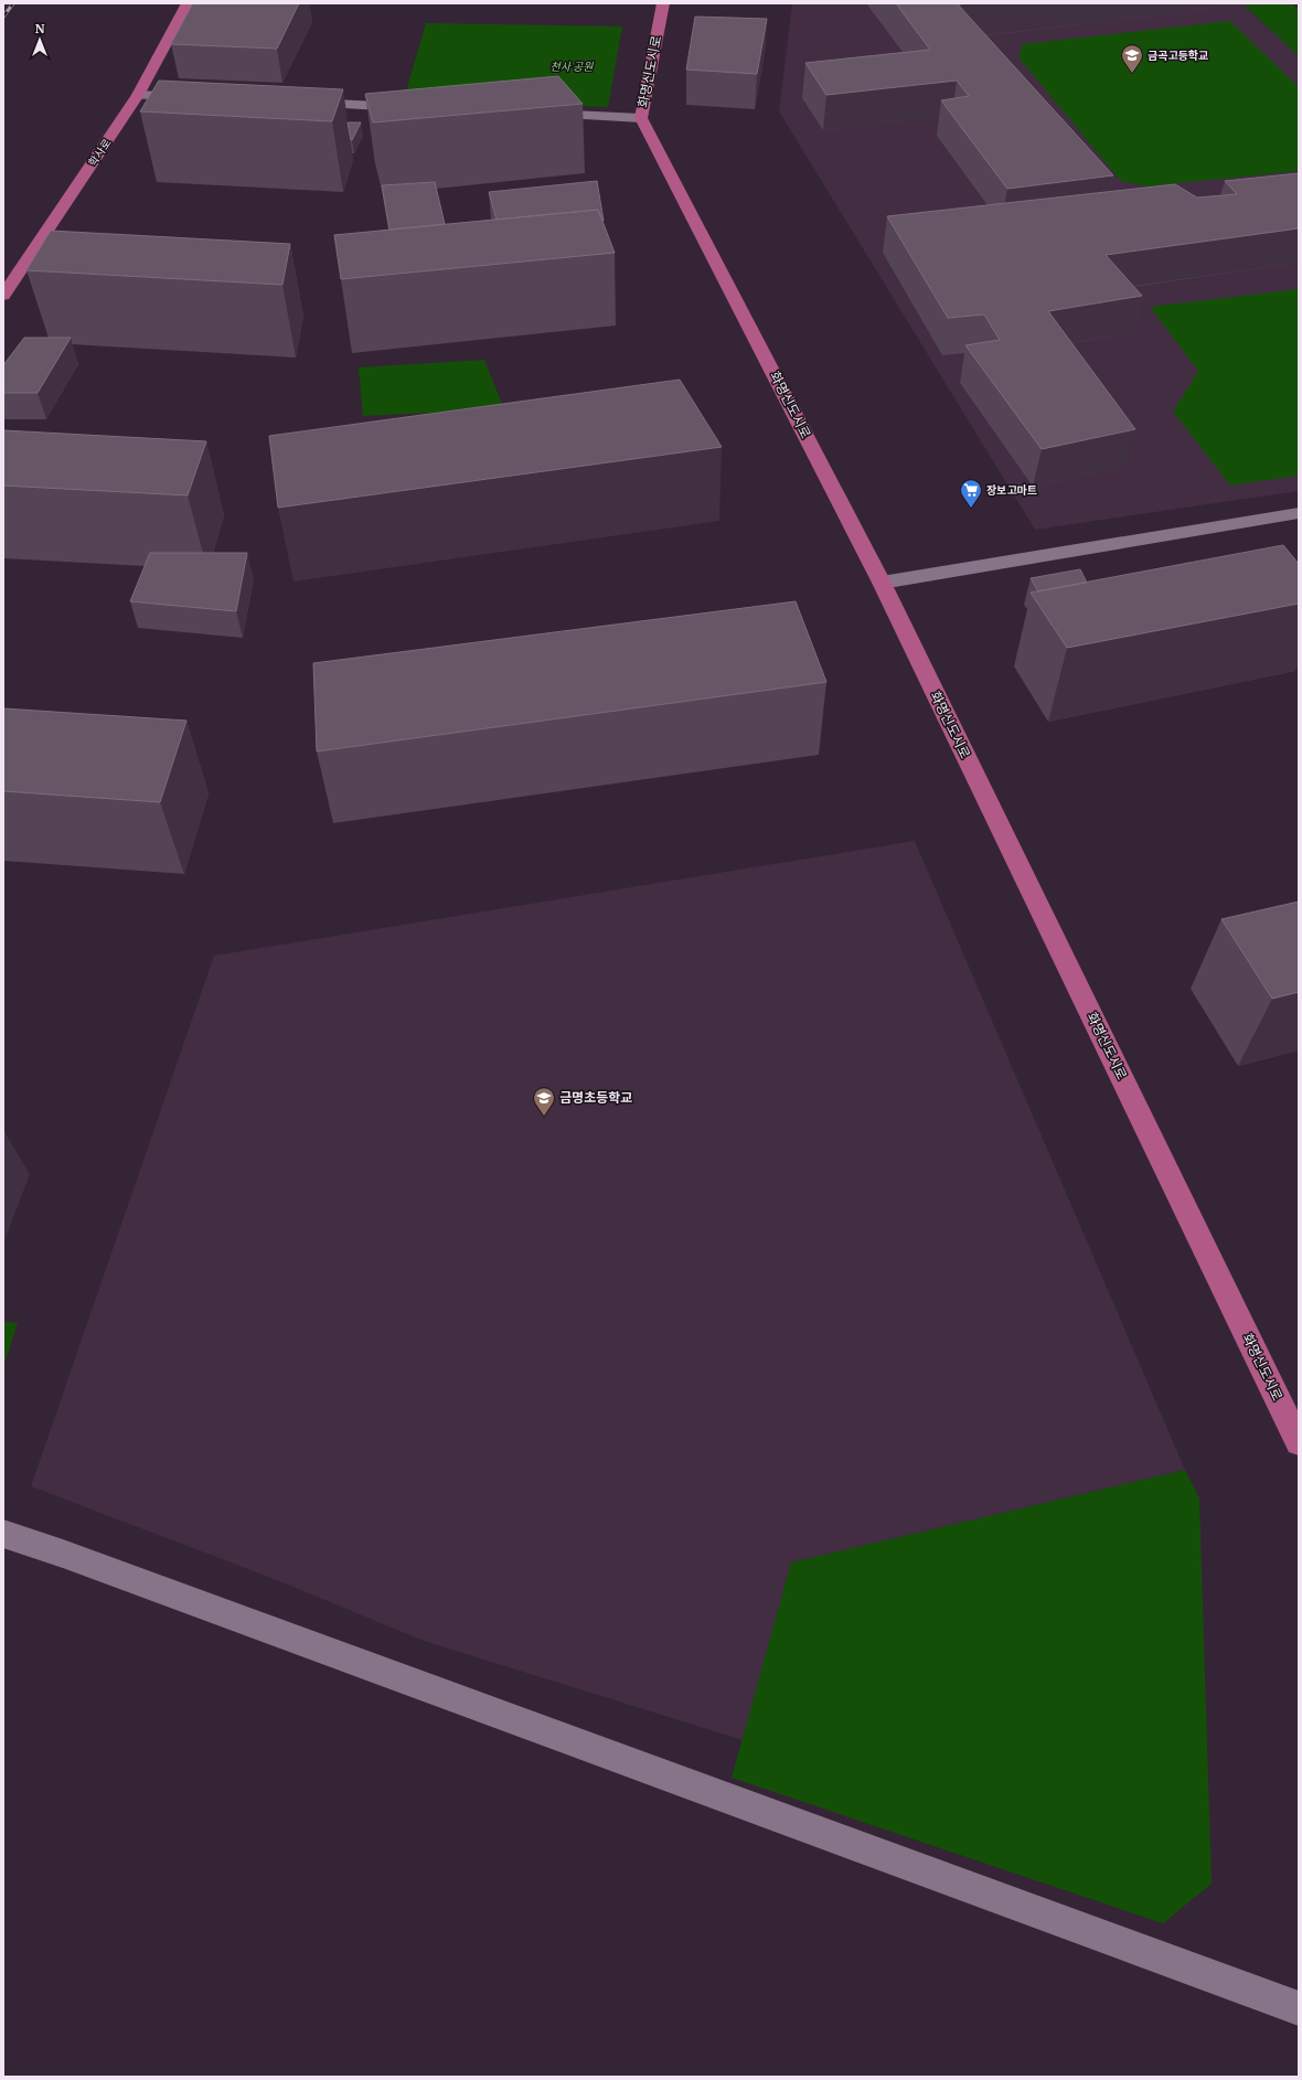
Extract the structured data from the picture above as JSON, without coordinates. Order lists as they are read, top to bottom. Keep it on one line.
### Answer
{"streets":{"main road":["화명신도시로","학사로"]},"parks":["천사 공원"],"places":{"school or university":["금곡고등학교","금명초등학교"],"supermarket":["장보고마트"]},"north":"top"}
